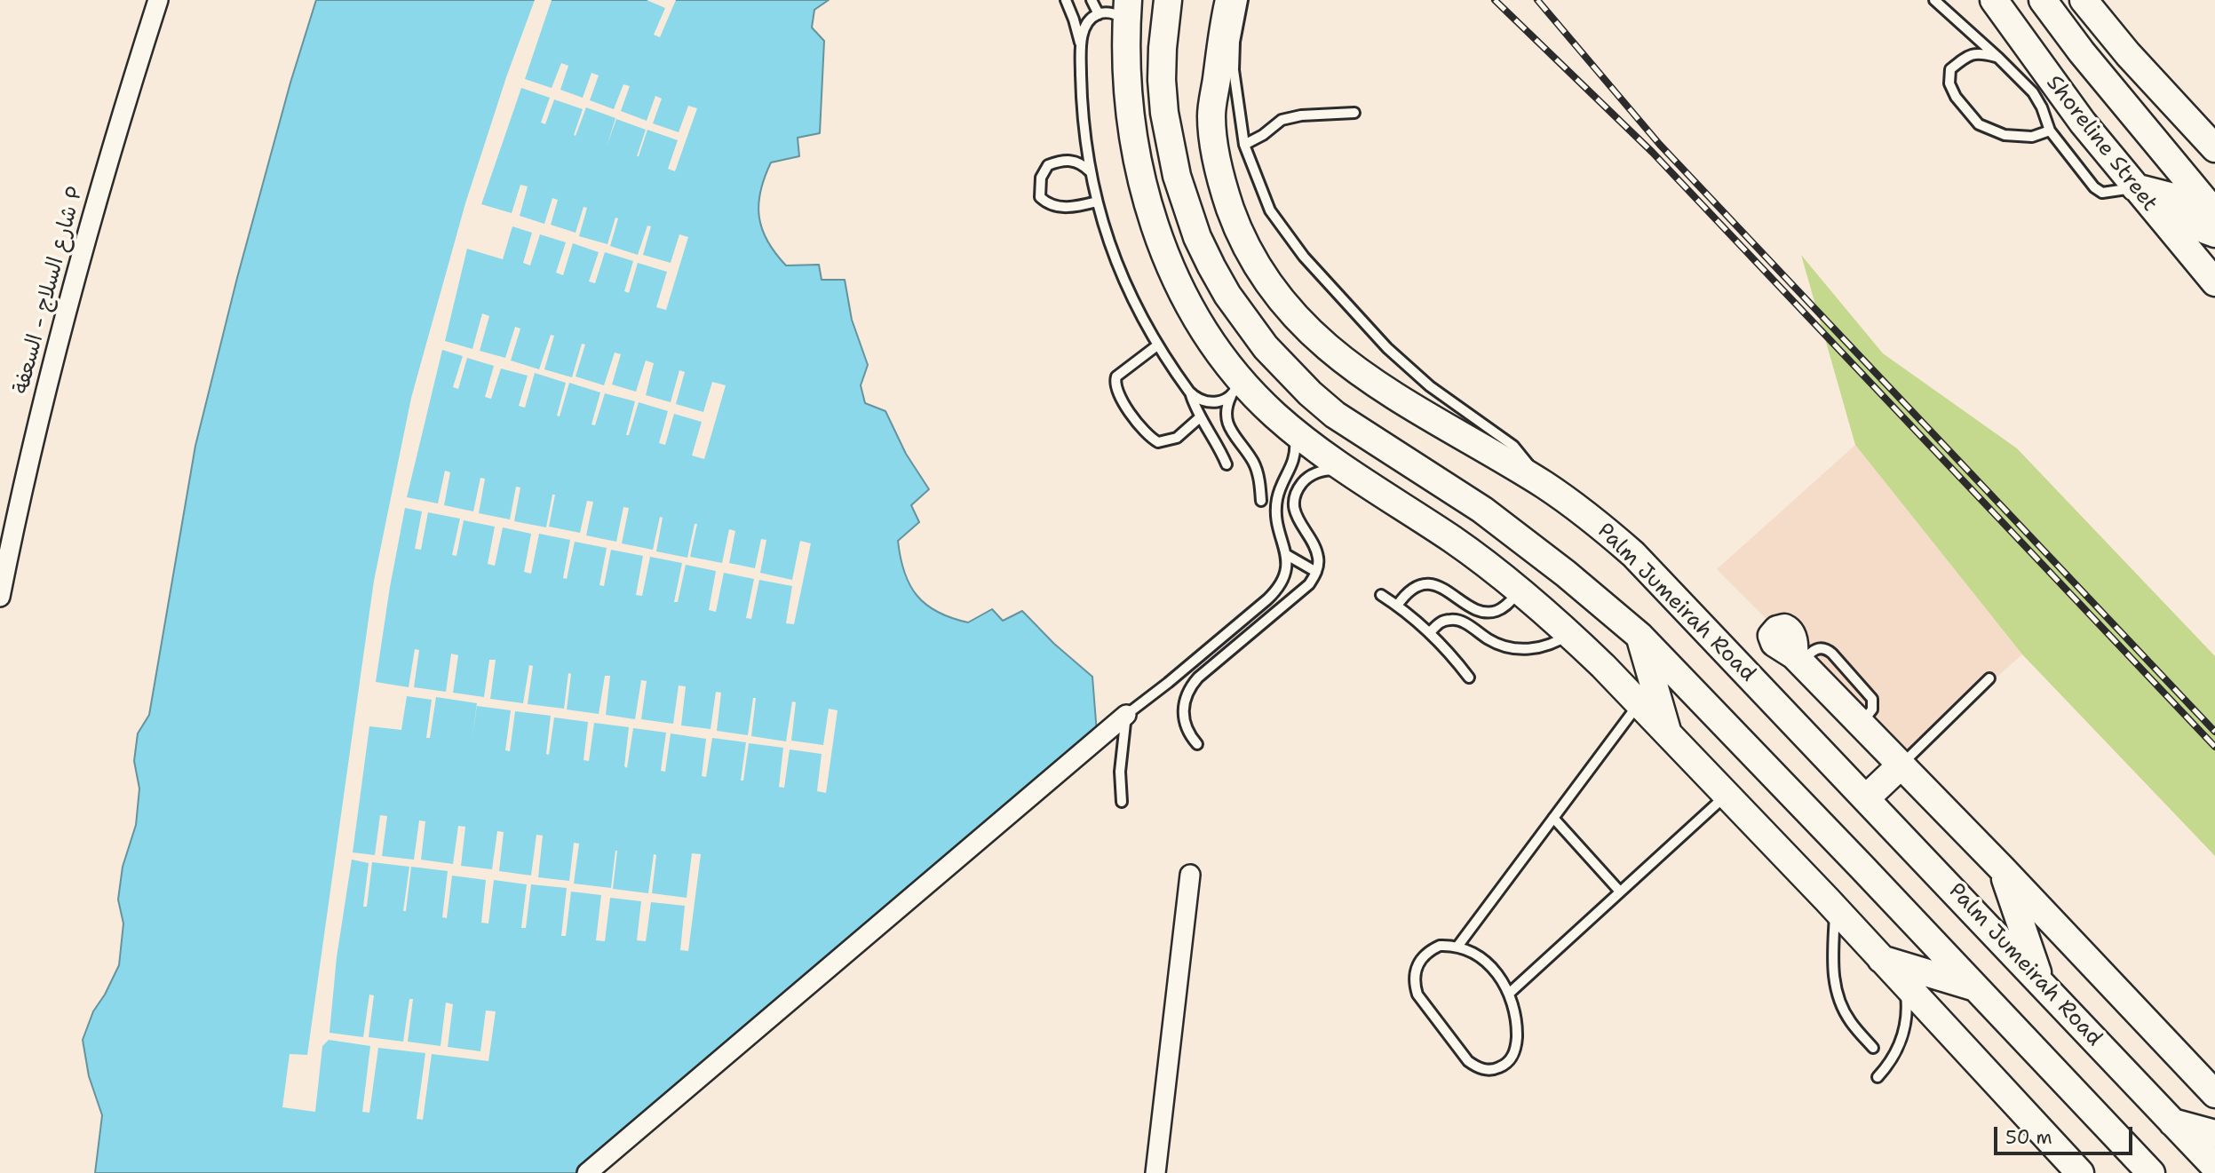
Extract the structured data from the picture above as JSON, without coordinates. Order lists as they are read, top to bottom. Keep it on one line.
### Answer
{"streets":{"main road":["Shoreline Street","Palm Jumeirah Road"],"street":["شارع السلاج - السعفة P"]},"scale_bar":"50 m"}
